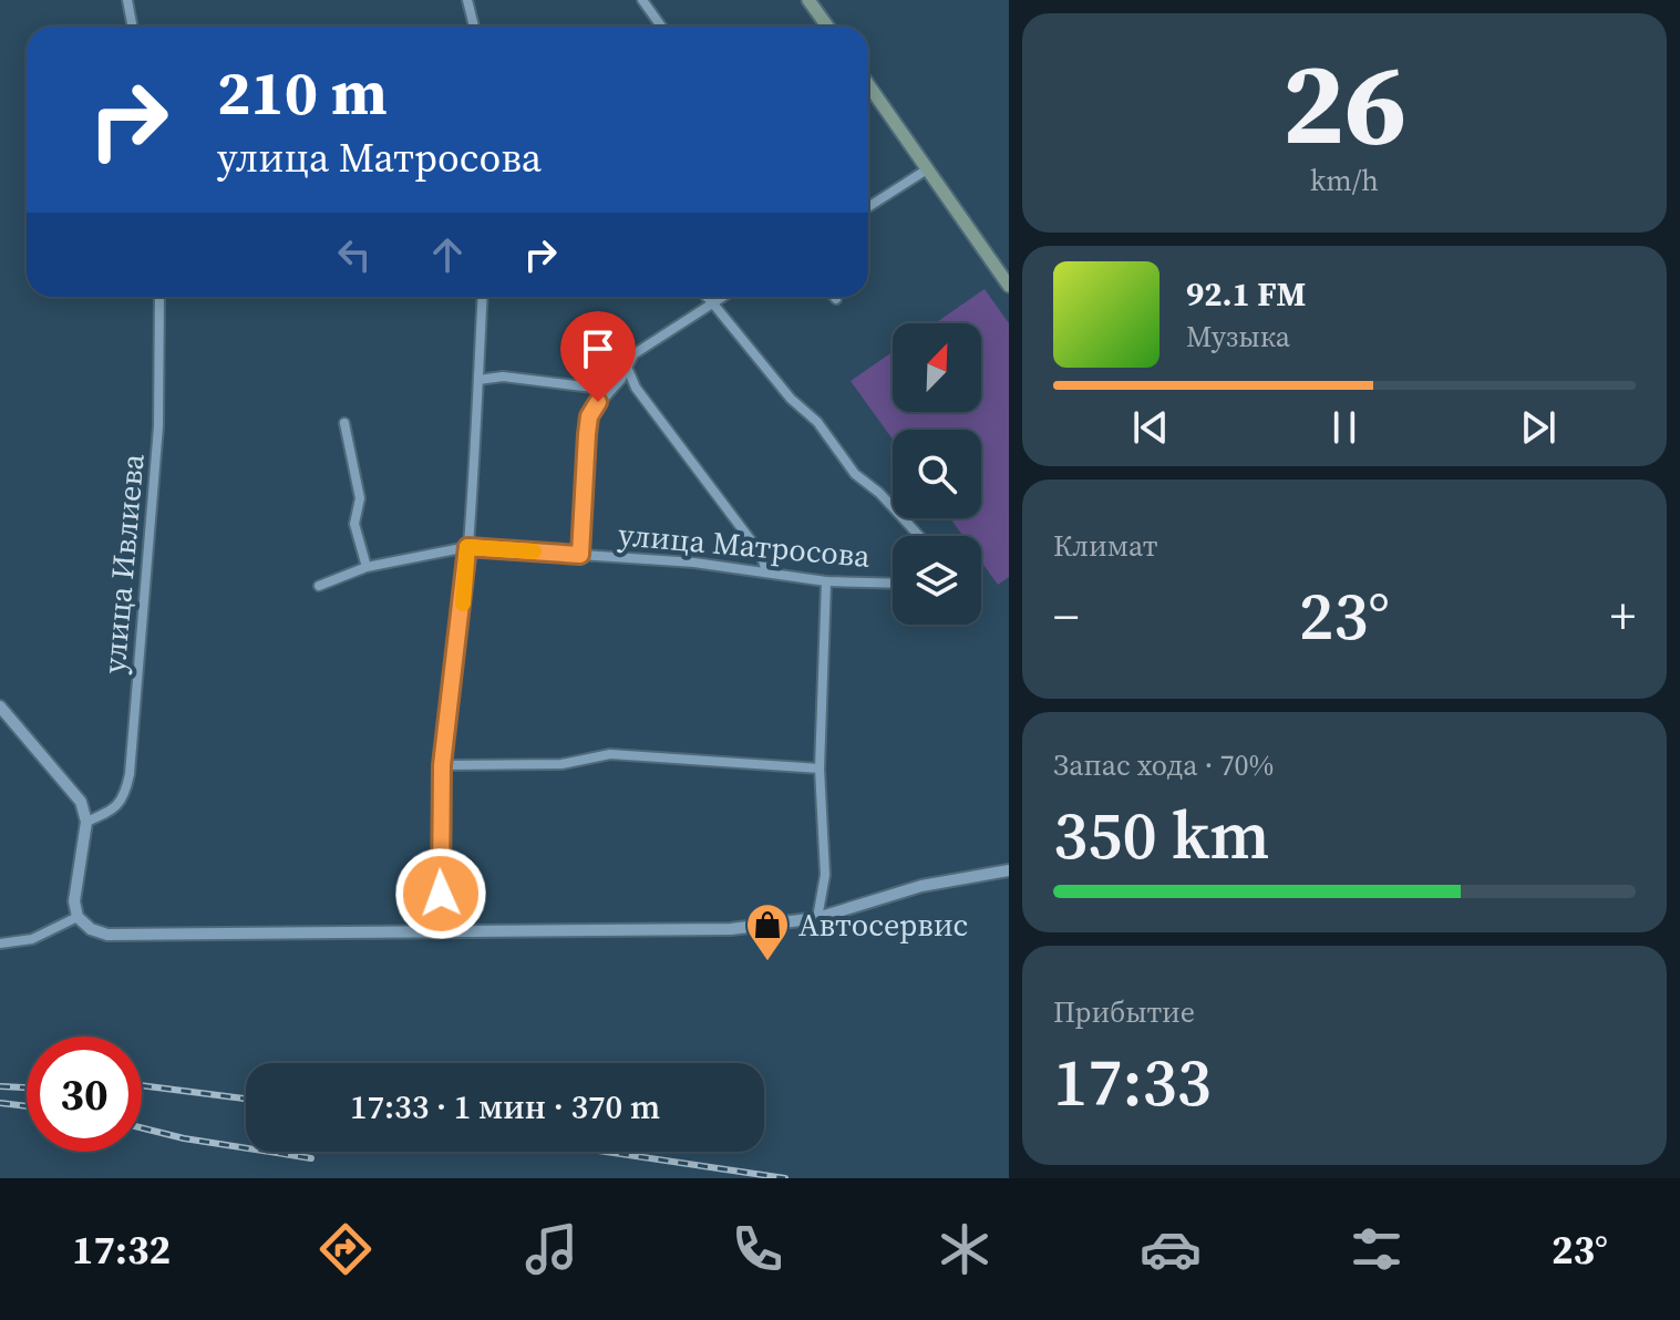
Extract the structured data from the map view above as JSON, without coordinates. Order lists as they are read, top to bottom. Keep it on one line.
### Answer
{"streets":{"street":["улица Матросова","улица Ивлиева"]},"places":{"shop":["Автосервис"]},"north":"top right","page":{"tile":[["26","km/h"],"Климат",["Запас хода · 70%","350 km"],["Прибытие","17:33"]],"turn":["210 m","улица Матросова"],"song":["92.1 FM","Музыка"],"heat":["−","23°","+"],"limit":"30","trip":"17:33 · 1 мин · 370 m","tabs":["17:32","23°"]}}
